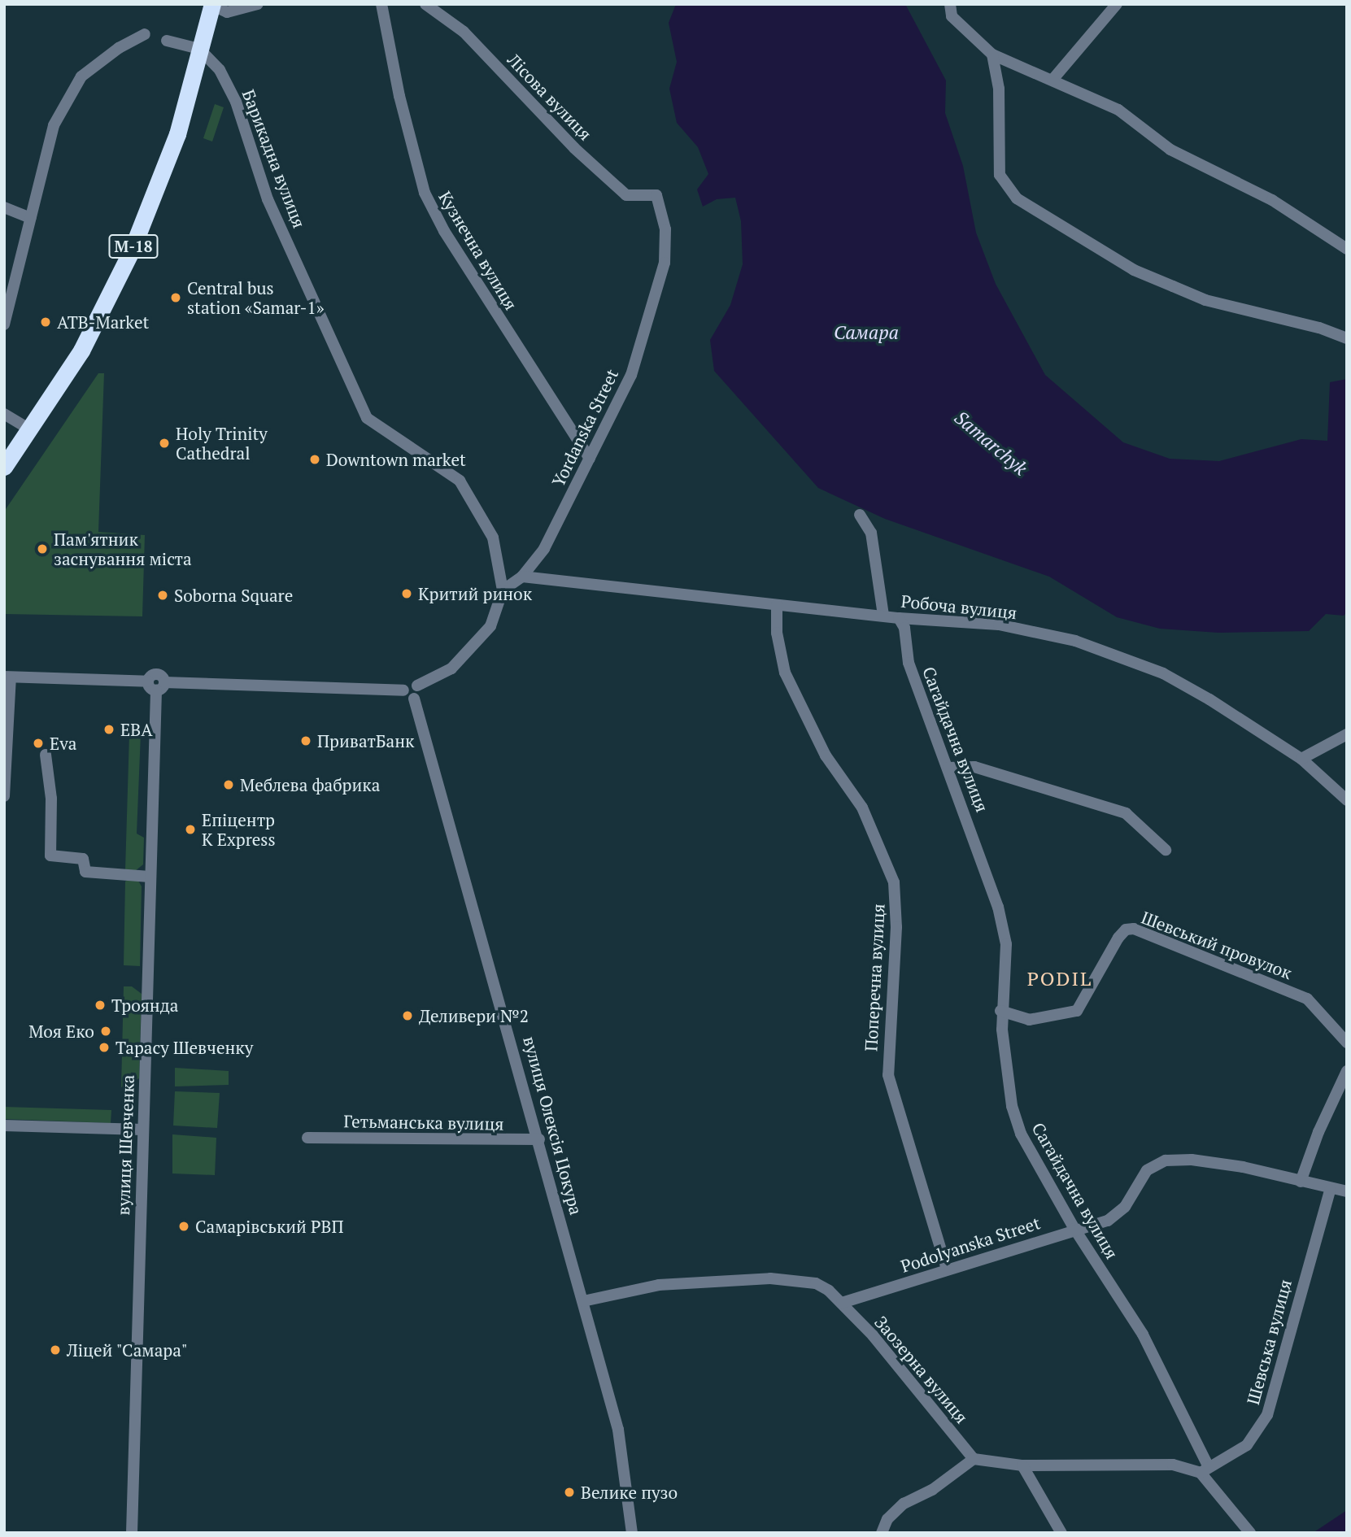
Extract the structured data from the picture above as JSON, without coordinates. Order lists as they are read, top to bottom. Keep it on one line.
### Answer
{"streets":{"highway":["М-18"],"street":["Лісова вулиця","Барикадна вулиця","Кузнечна вулиця","Yordanska Street","Робоча вулиця","Сагайдачна вулиця","Шевський провулок","Поперечна вулиця","Гетьманська вулиця","вулиця Олексія Цокура","вулиця Шевченка","Podolyanska Street","Шевська вулиця","Заозерна вулиця"]},"crossings":[["Лісова вулиця","Yordanska Street"],["Барикадна вулиця","М-18"],["Барикадна вулиця","Yordanska Street"],["Кузнечна вулиця","Yordanska Street"],["Yordanska Street","Робоча вулиця"],["Робоча вулиця","Сагайдачна вулиця"],["Робоча вулиця","Поперечна вулиця"],["Сагайдачна вулиця","Шевський провулок"],["Сагайдачна вулиця","Podolyanska Street"],["Сагайдачна вулиця","Шевська вулиця"],["Поперечна вулиця","Podolyanska Street"],["Гетьманська вулиця","вулиця Олексія Цокура"],["Podolyanska Street","Шевська вулиця"],["Podolyanska Street","Заозерна вулиця"]],"districts":["PODIL"],"water":["Самара","Samarchyk"],"places":["Central bus station «Samar-1»","ATB-Market","Holy Trinity Cathedral","Downtown market","Пам'ятник заснування міста","Критий ринок","Soborna Square","ЕВА","ПриватБанк","Eva","Меблева фабрика","Епіцентр К Express","Троянда","Деливери №2","Моя Еко","Тарасу Шевченку","Самарівський РВП","Ліцей \"Самара\"","Велике пузо"]}
